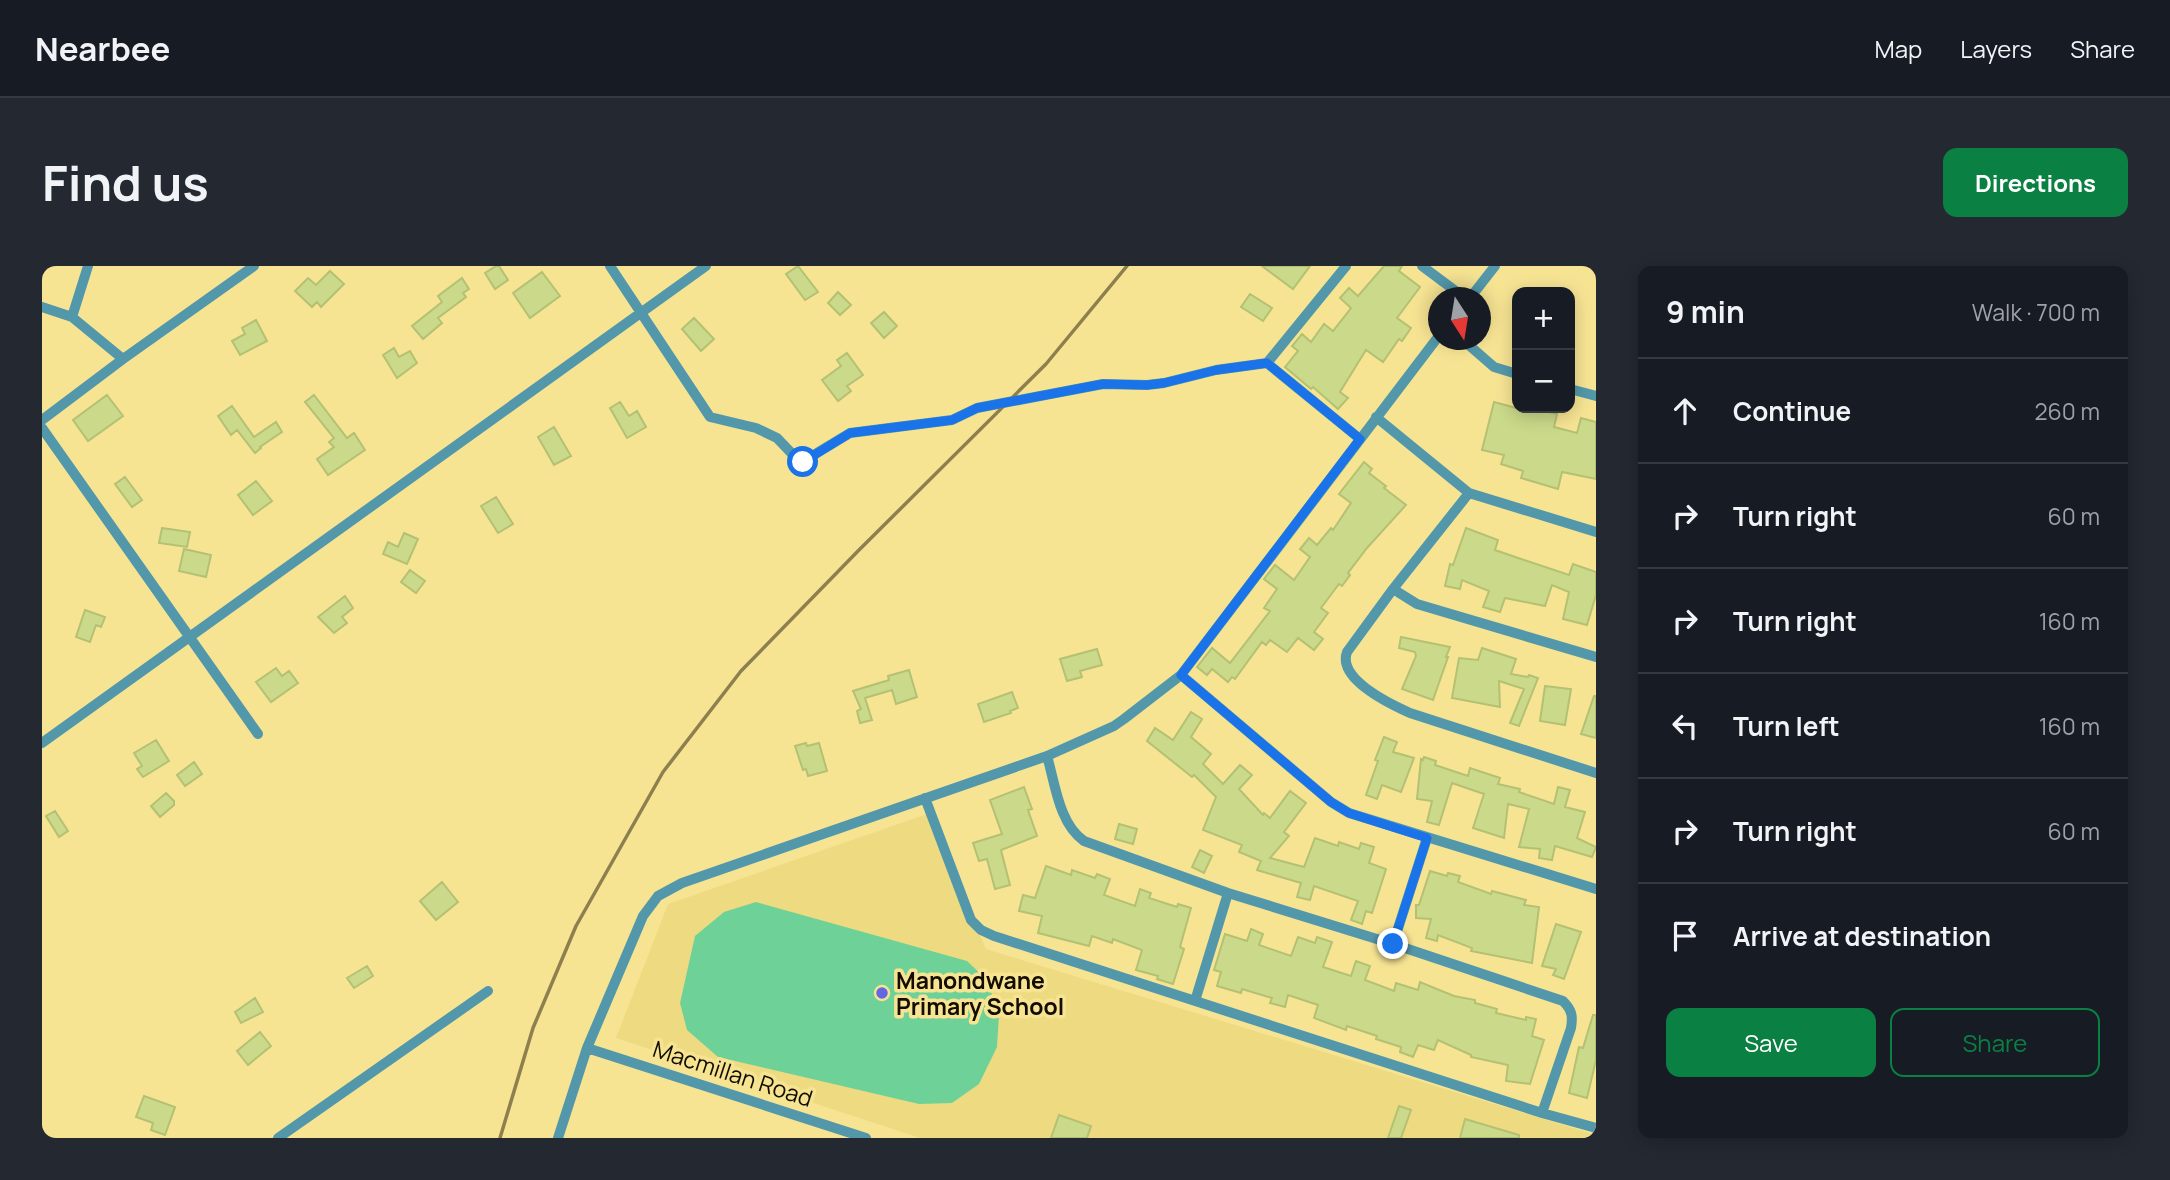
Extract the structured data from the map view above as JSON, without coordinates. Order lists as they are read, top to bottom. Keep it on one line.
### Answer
{"streets":{"street":["Macmillan Road"]},"places":["Manondwane Primary School"],"north":"bottom","page":{"header":"Nearbee","nav":["Map","Layers","Share"],"buttons":["Directions",["Save","Share"]],"title":"Find us","heading":["9 min","Walk · 700 m"],"map_buttons":["+","−"],"list":[["Continue","260 m"],["Turn right","60 m"],["Turn right","160 m"],["Turn left","160 m"],["Turn right","60 m"],"Arrive at destination"]}}
